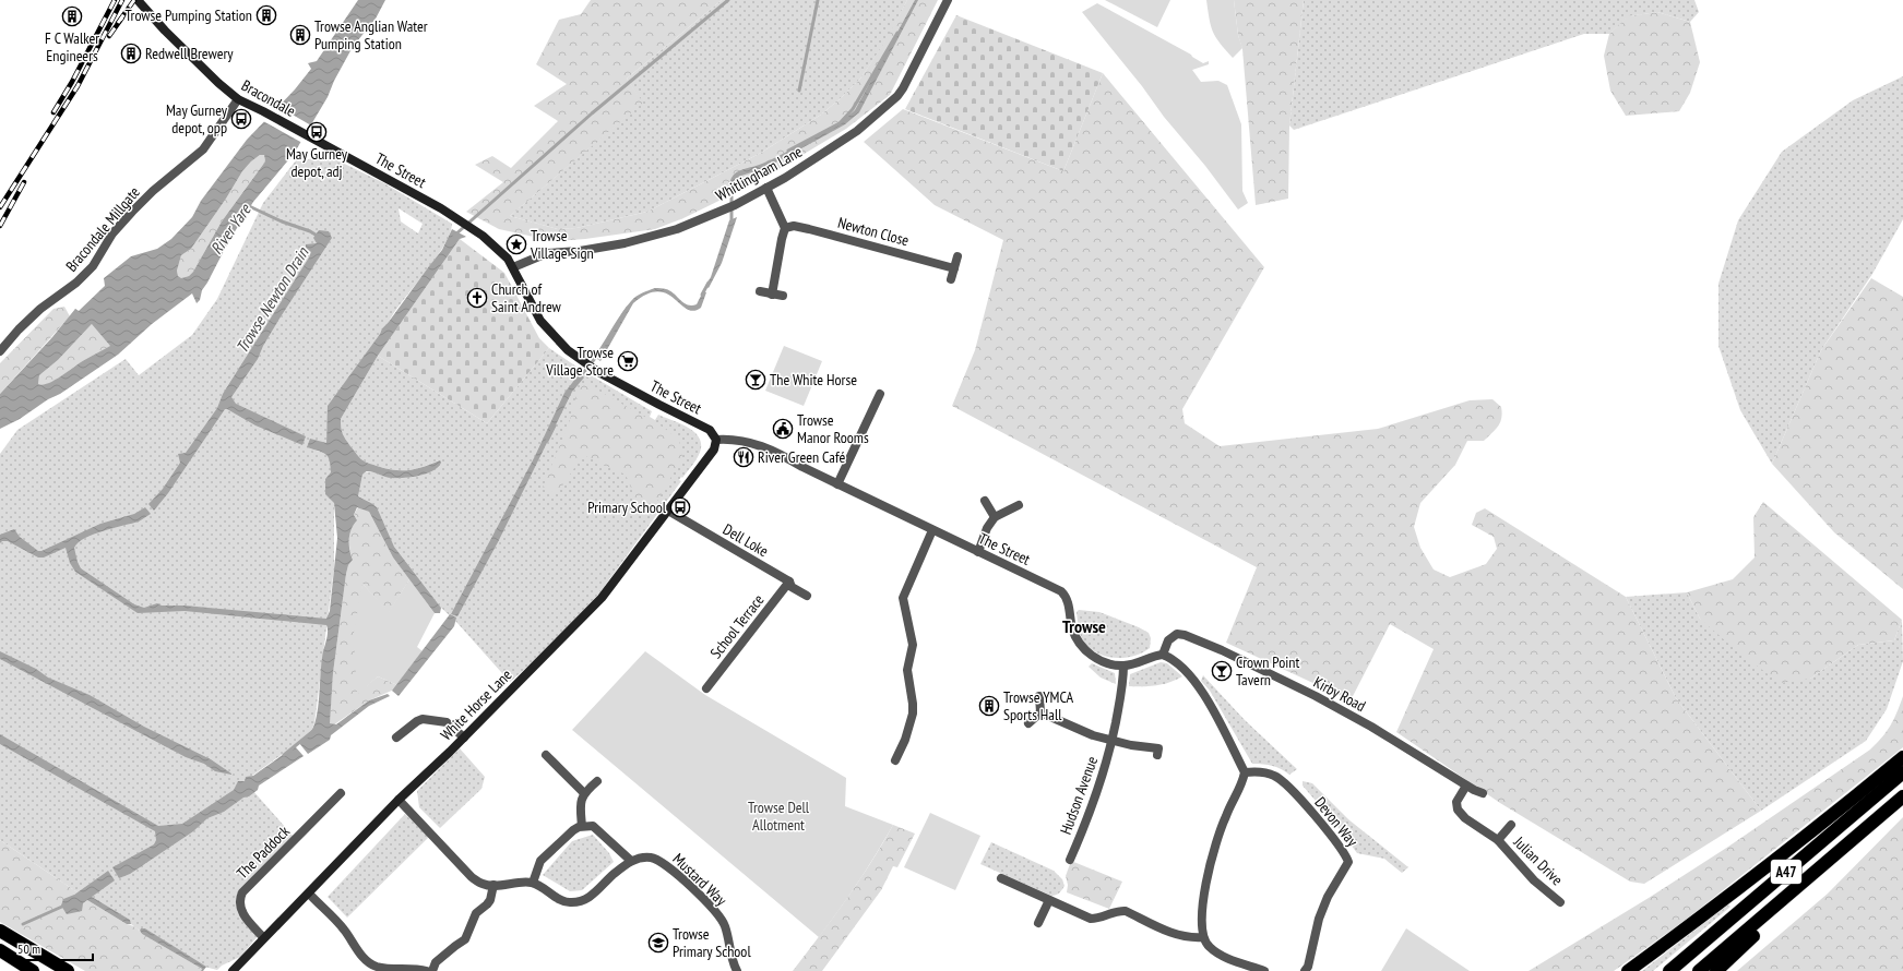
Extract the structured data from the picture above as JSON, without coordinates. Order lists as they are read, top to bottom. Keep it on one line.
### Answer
{"streets":{"highway":["A47"],"street":["Bracondale","The Street","Whitlingham Lane","Bracondale Millgate","Newton Close","Dell Loke","School Terrace","Kirby Road","White Horse Lane","Hudson Avenue","Devon Way","The Paddock","Julian Drive","Mustard Way"]},"crossings":[["Bracondale","The Street"],["Bracondale","Bracondale Millgate"],["The Street","Whitlingham Lane"],["The Street","White Horse Lane"],["The Street","Hudson Avenue"],["Dell Loke","School Terrace"],["Dell Loke","White Horse Lane"],["Kirby Road","Julian Drive"],["White Horse Lane","The Paddock"]],"districts":["Trowse"],"water":["River Yare","Trowse Newton Drain"],"parks":["Trowse Dell Allotment"],"places":{"building":["Trowse Pumping Station","F C Walker Engineers","Trowse Anglian Water Pumping Station","Redwell Brewery","Trowse YMCA Sports Hall"],"bus stop":["May Gurney depot, opp","May Gurney depot, adj","Primary School"],"place":["Trowse Village Sign"],"church":["Church of Saint Andrew"],"supermarket":["Trowse Village Store"],"bar":["The White Horse","Crown Point Tavern"],"public building":["Trowse Manor Rooms"],"restaurant":["River Green Café"],"school or university":["Trowse Primary School"]},"scale_bar":"50 m"}
